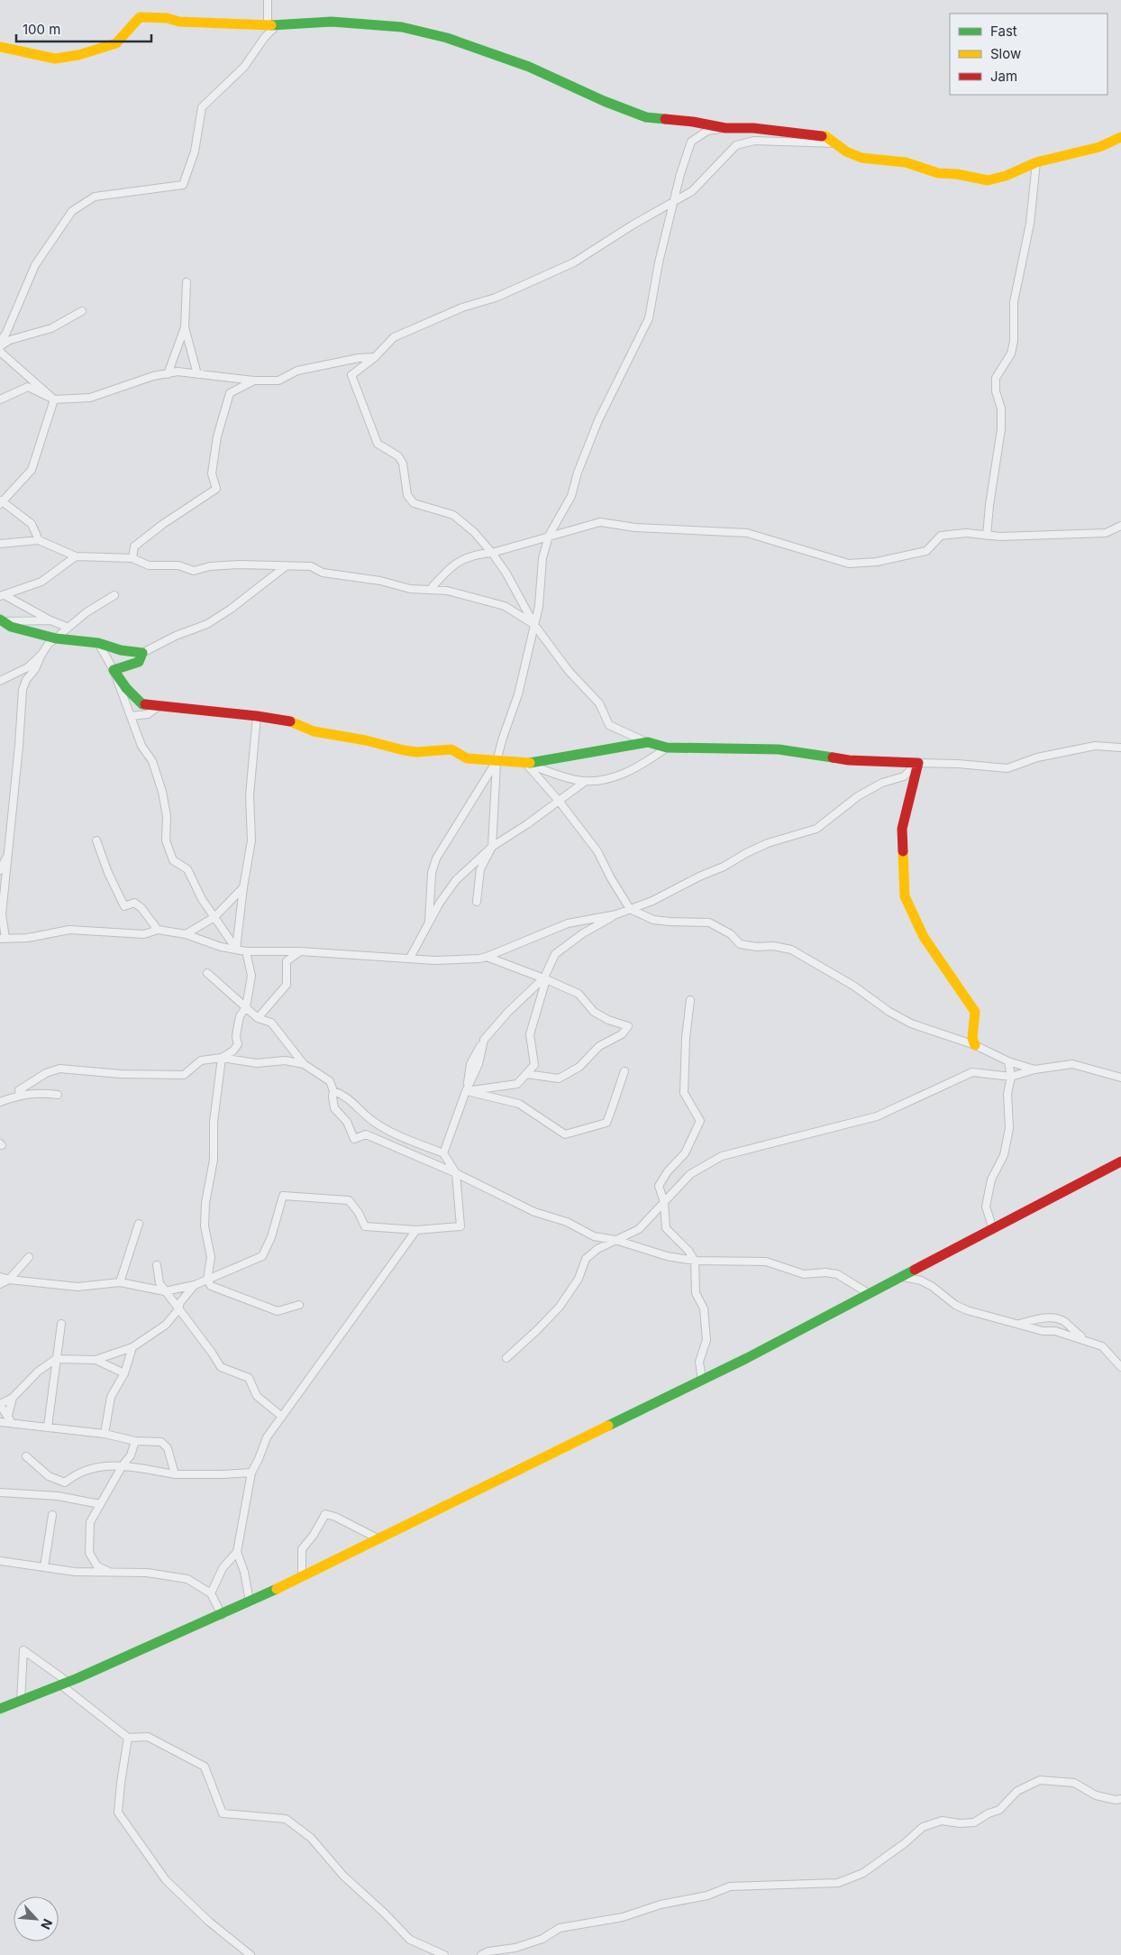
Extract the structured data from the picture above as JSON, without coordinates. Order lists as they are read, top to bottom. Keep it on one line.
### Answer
{"legend":["Fast","Slow","Jam"],"scale_bar":"100 m","north":"bottom right"}
